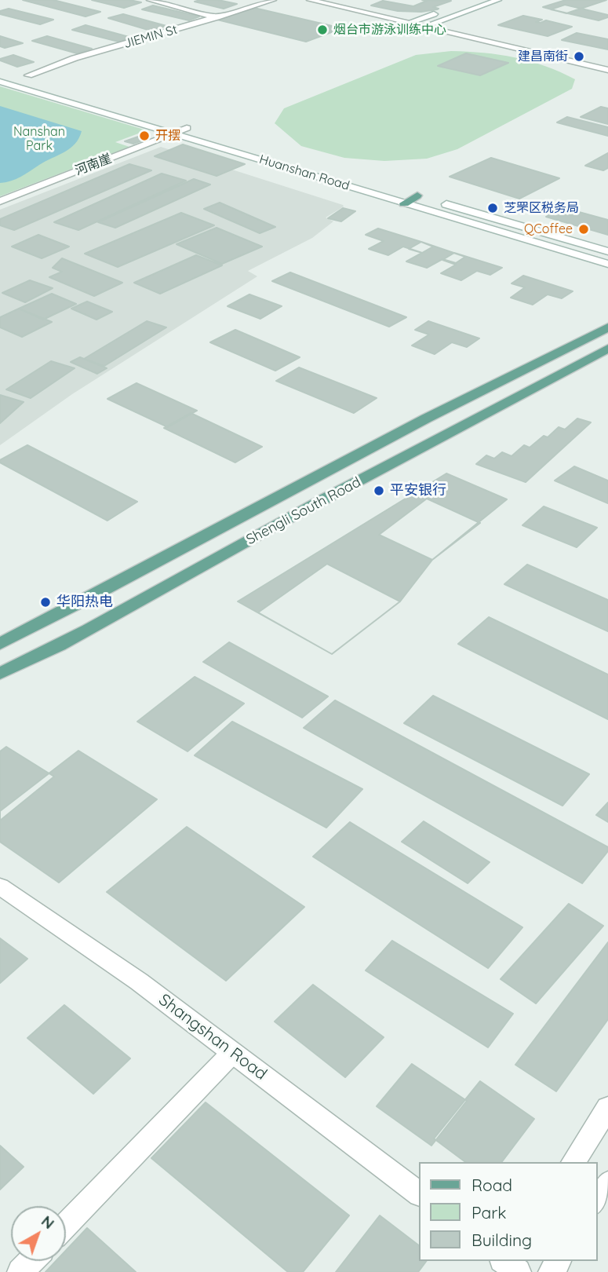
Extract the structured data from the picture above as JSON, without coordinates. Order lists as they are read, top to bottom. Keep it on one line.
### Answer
{"streets":{"main road":["JIEMIN St","河南崖","Huanshan Road","Shengli South Road","Shangshan Road"]},"crossings":[["河南崖","Huanshan Road"]],"parks":["Nanshan Park"],"places":["烟台市游泳训练中心","建昌南街","开摆","芝罘区税务局","QCoffee","平安银行","华阳热电"],"legend":["Road","Park","Building"],"north":"top right"}
